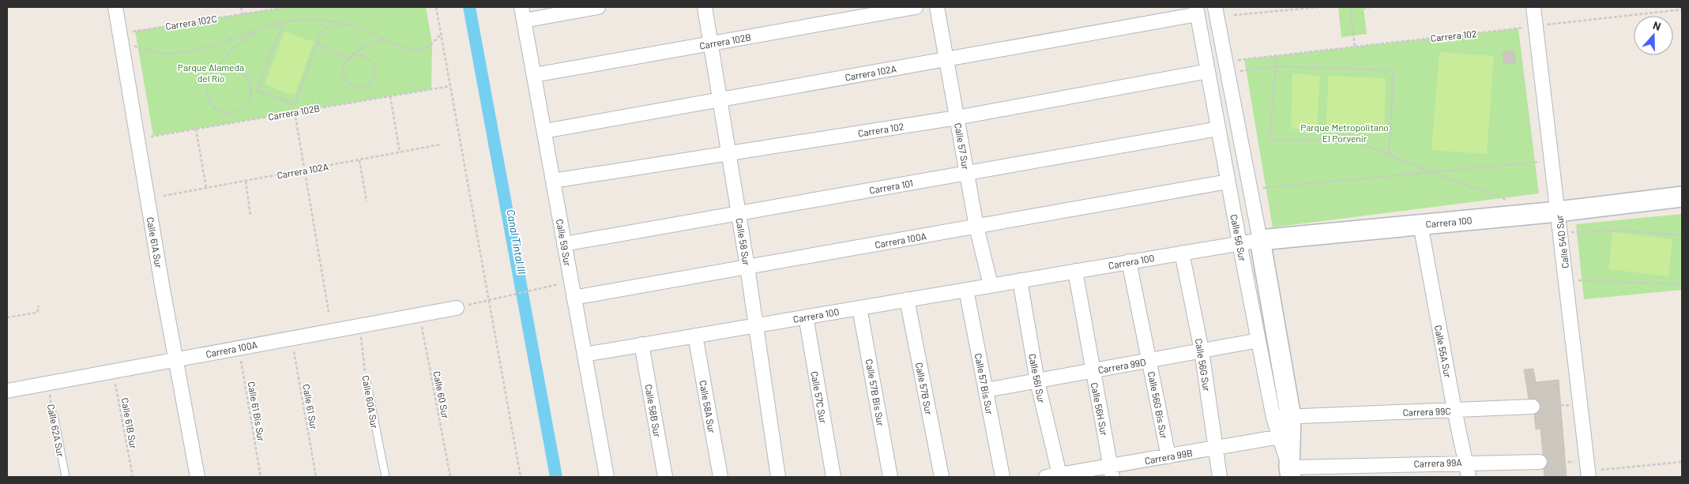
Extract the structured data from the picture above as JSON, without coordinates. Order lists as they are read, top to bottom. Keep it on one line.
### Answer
{"streets":{"street":["Carrera 102","Carrera 102B","Carrera 102A","Calle 57 Sur","Carrera 101","Carrera 100","Calle 56 Sur","Carrera 100A","Calle 58 Sur","Calle 54D Sur","Calle 61A Sur","Calle 59 Sur","Calle 55A Sur","Calle 56G Sur","Carrera 99D","Calle 56I Sur","Calle 57 Bis Sur","Calle 57B Sur","Calle 57B Bis Sur","Calle 57C Sur","Calle 56G Bis Sur","Calle 58A Sur","Calle 56H Sur","Calle 58B Sur","Carrera 99C","Carrera 99B","Carrera 99A"],"lane":["Calle 60A Sur","Calle 62A Sur"],"path":["Carrera 102C","Calle 60 Sur","Calle 61 Sur","Calle 61 Bis Sur","Calle 61B Sur"]},"crossings":[["Carrera 102C","Calle 61A Sur"],["Carrera 102","Calle 57 Sur"],["Carrera 102","Calle 56 Sur"],["Carrera 102","Calle 58 Sur"],["Carrera 102","Calle 54D Sur"],["Carrera 102","Calle 59 Sur"],["Carrera 102B","Calle 58 Sur"],["Carrera 102B","Calle 61A Sur"],["Carrera 102B","Calle 59 Sur"],["Carrera 102A","Calle 57 Sur"],["Carrera 102A","Calle 56 Sur"],["Carrera 102A","Calle 58 Sur"],["Carrera 102A","Calle 59 Sur"],["Calle 57 Sur","Carrera 101"],["Calle 57 Sur","Carrera 100"],["Calle 57 Sur","Carrera 100A"],["Carrera 101","Calle 56 Sur"],["Carrera 101","Calle 58 Sur"],["Carrera 101","Calle 59 Sur"],["Carrera 100","Calle 56 Sur"],["Carrera 100","Calle 58 Sur"],["Carrera 100","Calle 54D Sur"],["Carrera 100","Calle 59 Sur"],["Carrera 100","Calle 55A Sur"],["Carrera 100","Calle 56G Sur"],["Carrera 100","Calle 56I Sur"],["Carrera 100","Calle 57 Bis Sur"],["Carrera 100","Calle 57B Sur"],["Carrera 100","Calle 57B Bis Sur"],["Carrera 100","Calle 57C Sur"],["Carrera 100","Calle 56G Bis Sur"],["Carrera 100","Calle 58A Sur"],["Carrera 100","Calle 56H Sur"],["Carrera 100","Calle 58B Sur"],["Calle 56 Sur","Carrera 100A"],["Calle 56 Sur","Carrera 99D"],["Calle 56 Sur","Carrera 99C"],["Calle 56 Sur","Carrera 99B"],["Carrera 100A","Calle 58 Sur"],["Carrera 100A","Calle 61A Sur"],["Carrera 100A","Calle 59 Sur"],["Carrera 100A","Calle 60 Sur"],["Carrera 100A","Calle 60A Sur"],["Carrera 100A","Calle 61 Sur"],["Carrera 100A","Calle 61 Bis Sur"],["Carrera 100A","Calle 61B Sur"],["Carrera 100A","Calle 62A Sur"],["Calle 55A Sur","Carrera 99C"],["Calle 55A Sur","Carrera 99A"],["Calle 56G Sur","Carrera 99D"],["Calle 56G Sur","Carrera 99B"],["Carrera 99D","Calle 56I Sur"],["Carrera 99D","Calle 57 Bis Sur"],["Carrera 99D","Calle 56G Bis Sur"],["Carrera 99D","Calle 56H Sur"],["Calle 56I Sur","Carrera 99B"],["Calle 56G Bis Sur","Carrera 99B"],["Calle 56H Sur","Carrera 99B"],["Carrera 99C","Carrera 99B"]],"water":["Canal Tintal III"],"parks":["Parque Alameda del Río","Parque Metropolitano El Porvenir"],"north":"top"}
